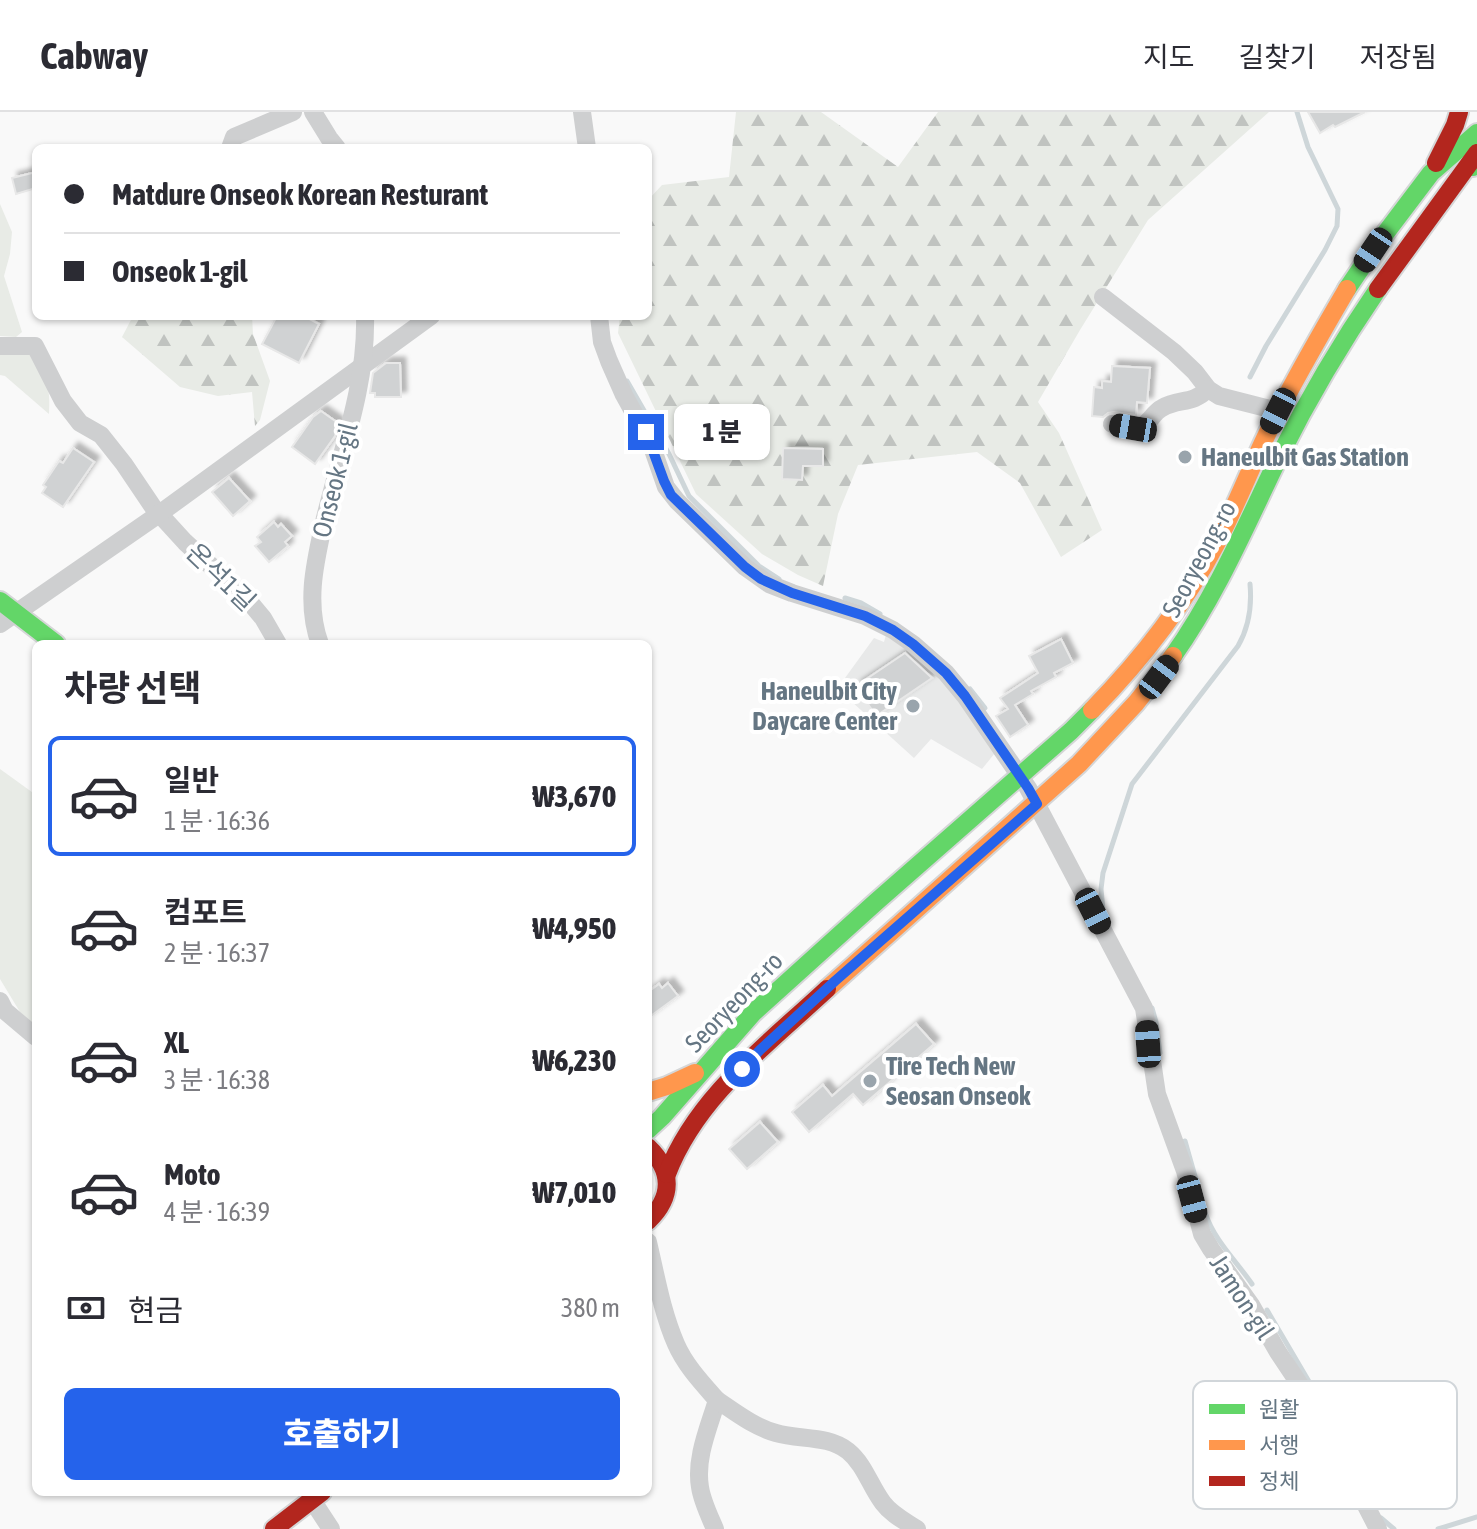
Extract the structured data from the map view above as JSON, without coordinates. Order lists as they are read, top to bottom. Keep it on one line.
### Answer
{"streets":{"street":["Onseok 1-gil","Seoryeong-ro","온석1길","Jamon-gil"]},"crossings":[["Seoryeong-ro","Jamon-gil"]],"places":["Haneulbit Gas Station","Haneulbit City Daycare Center","Tire Tech New Seosan Onseok"],"legend":["원활","서행","정체"],"page":{"header":"Cabway","nav":["지도","길찾기","저장됨"],"banner":["Matdure Onseok Korean Resturant","Onseok 1-gil"],"bubble":"1 분","heading":"차량 선택","list":[{"name":"일반","note":"1 분 · 16:36","value":"₩3,670"},{"name":"컴포트","note":"2 분 · 16:37","value":"₩4,950"},{"name":"XL","note":"3 분 · 16:38","value":"₩6,230"},{"name":"Moto","note":"4 분 · 16:39","value":"₩7,010"}],"pay":["현금","380 m"],"buttons":"호출하기"}}
